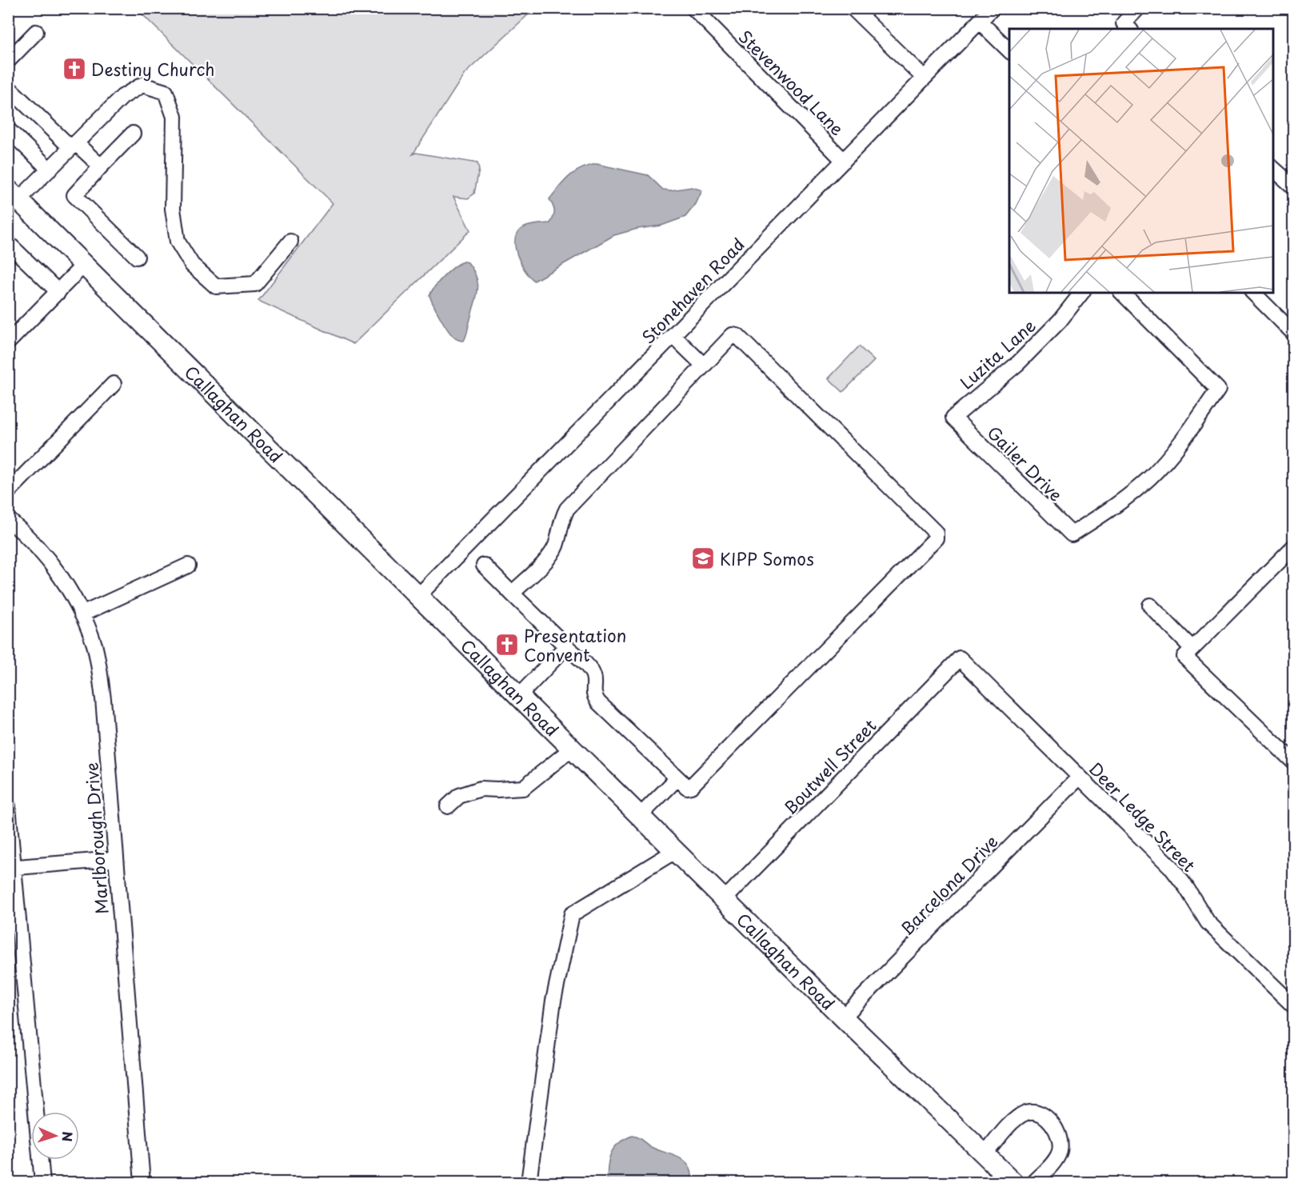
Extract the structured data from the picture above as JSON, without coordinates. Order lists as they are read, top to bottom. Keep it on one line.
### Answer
{"streets":{"main road":["Callaghan Road"],"street":["Stevenwood Lane","Stonehaven Road","Luzita Lane","Gailer Drive","Boutwell Street","Deer Ledge Street","Marlborough Drive","Barcelona Drive"]},"crossings":[["Stevenwood Lane","Stonehaven Road"],["Stonehaven Road","Callaghan Road"],["Luzita Lane","Gailer Drive"],["Callaghan Road","Boutwell Street"],["Callaghan Road","Barcelona Drive"],["Boutwell Street","Deer Ledge Street"],["Deer Ledge Street","Barcelona Drive"]],"places":{"church":["Destiny Church","Presentation Convent"],"school or university":["KIPP Somos"]},"north":"right"}
